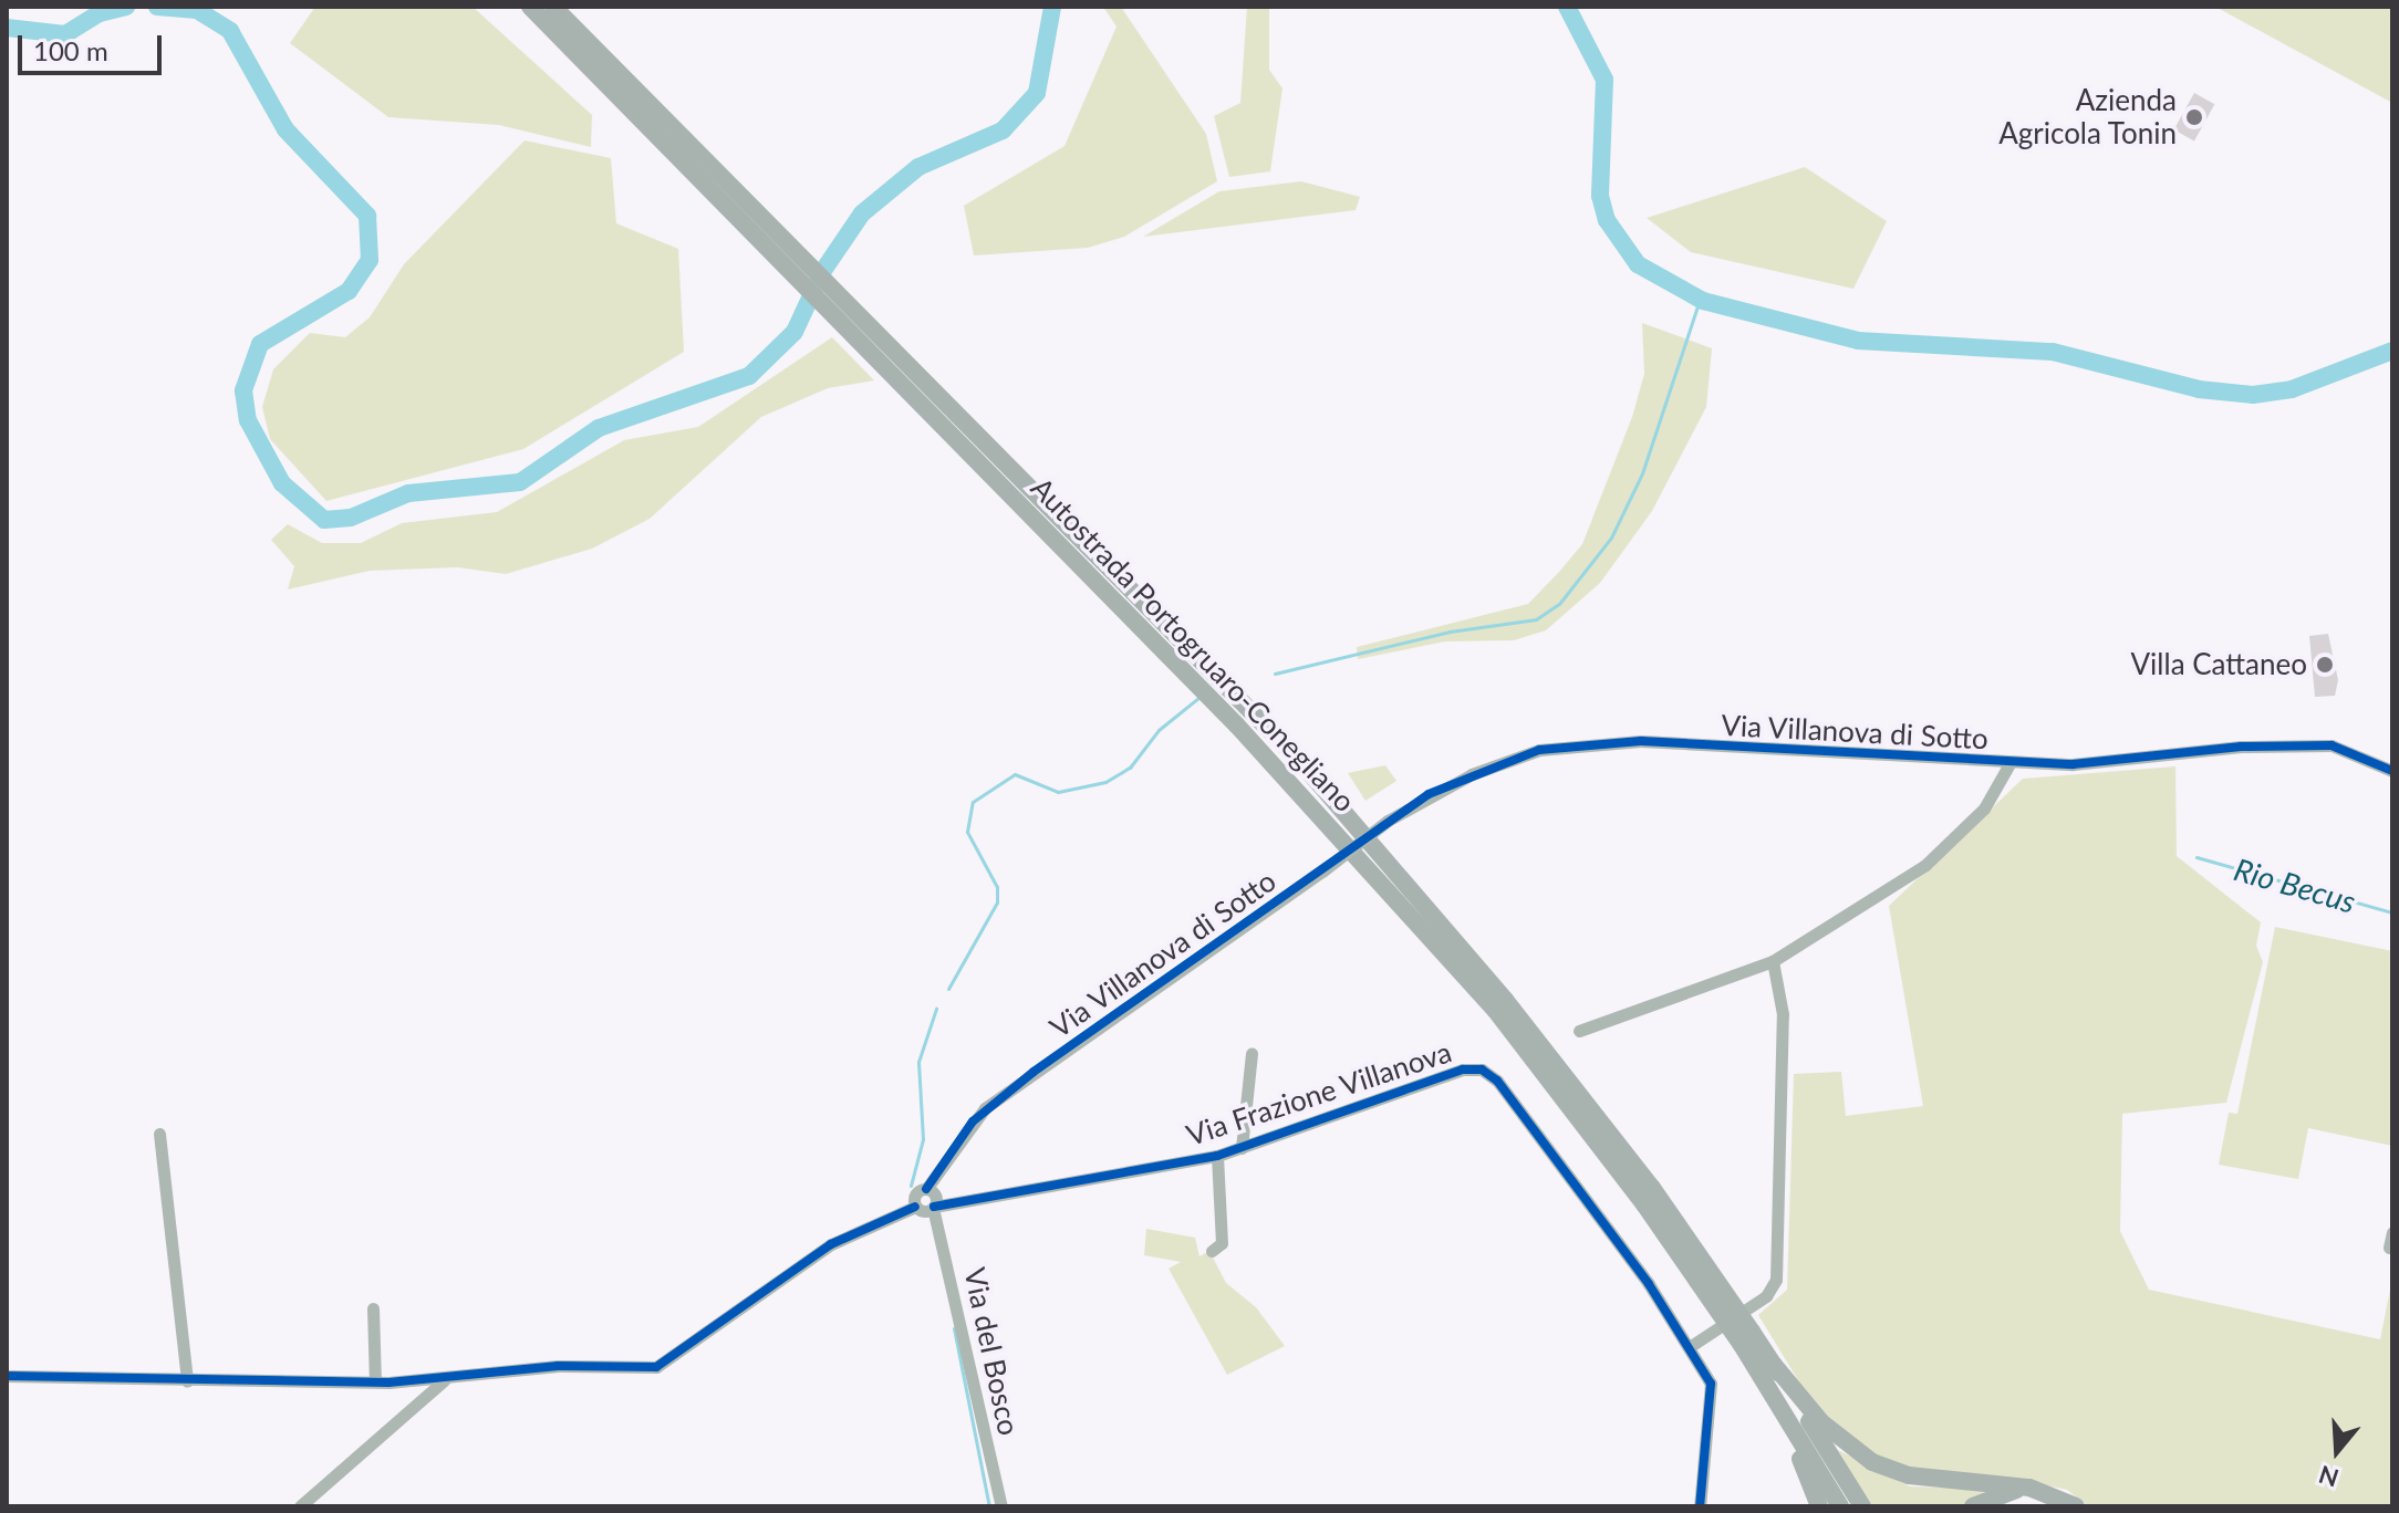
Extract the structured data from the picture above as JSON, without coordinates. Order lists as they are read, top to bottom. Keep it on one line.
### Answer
{"streets":{"highway":["Autostrada Portogruaro-Conegliano"],"street":["Via Villanova di Sotto","Via Frazione Villanova","Via del Bosco"]},"crossings":[["Via Villanova di Sotto","Via Frazione Villanova"],["Via Villanova di Sotto","Via del Bosco"],["Via Frazione Villanova","Via del Bosco"]],"water":["Rio Becus"],"places":["Azienda Agricola Tonin","Villa Cattaneo"],"scale_bar":"100 m","north":"bottom"}
